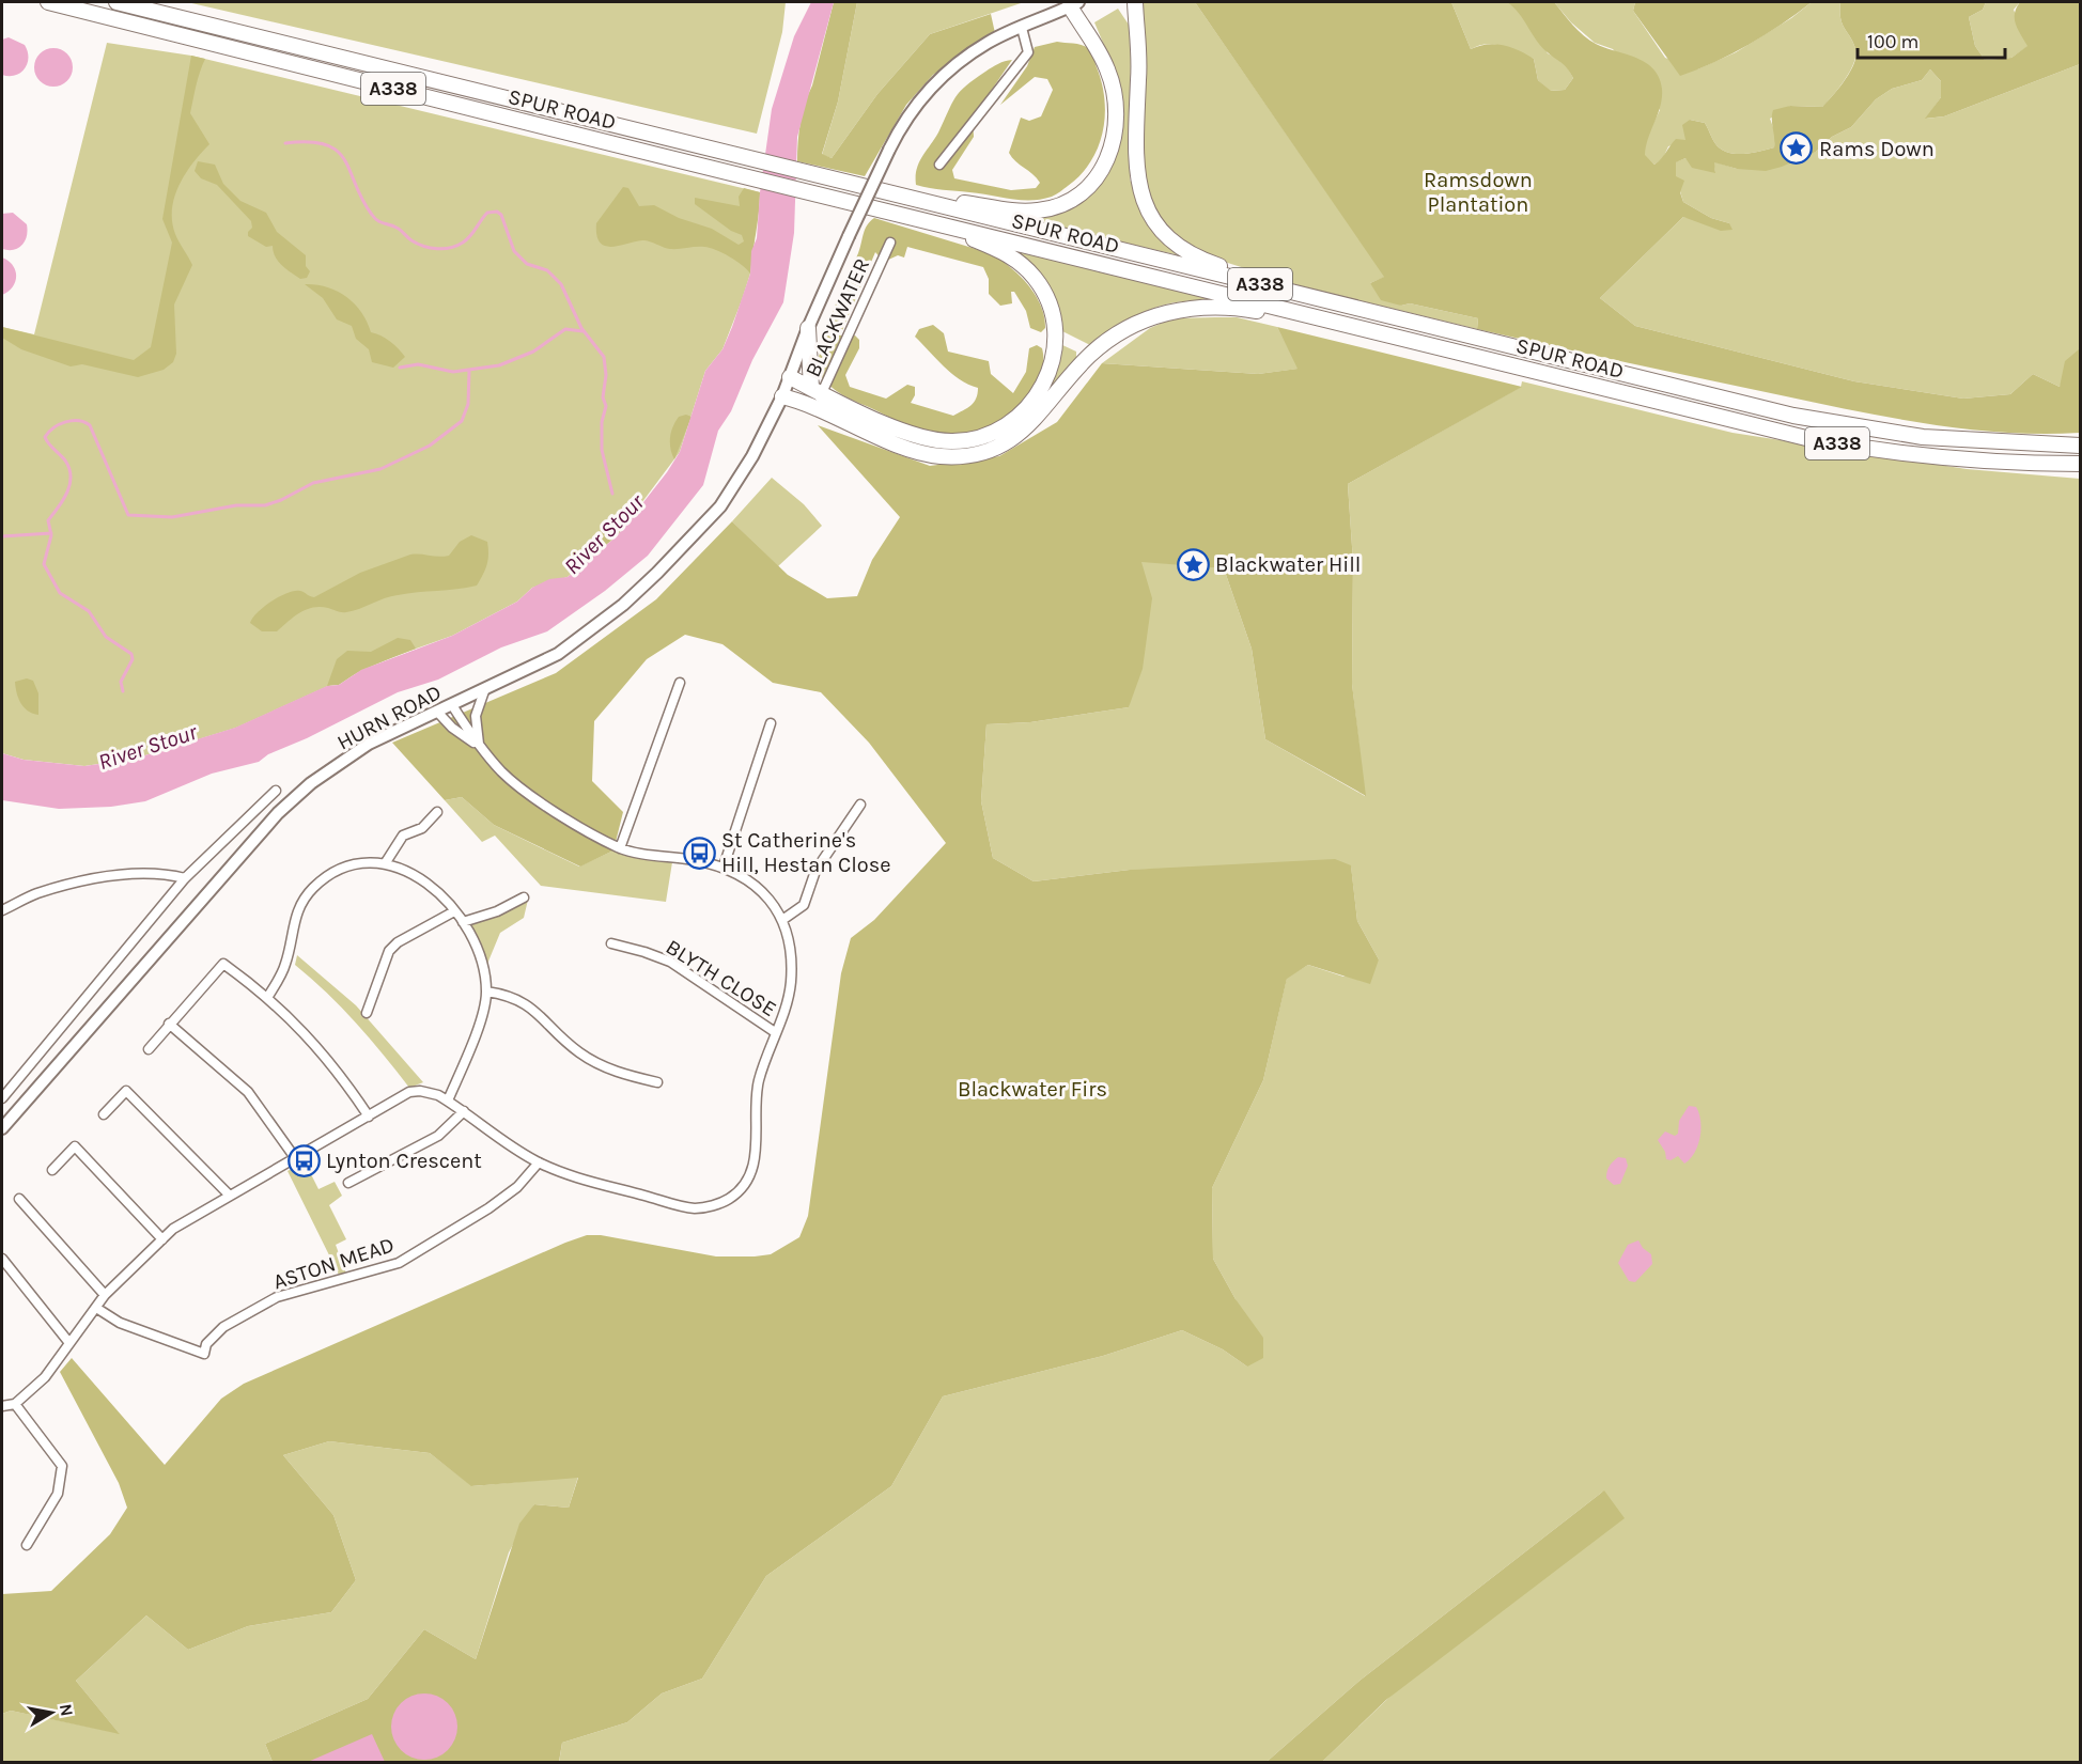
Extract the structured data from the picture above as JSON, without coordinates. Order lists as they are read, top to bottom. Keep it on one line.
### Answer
{"streets":{"highway":["A338","SPUR ROAD"],"main road":["HURN ROAD"],"street":["BLACKWATER","BLYTH CLOSE","ASTON MEAD"]},"water":["River Stour"],"parks":["Ramsdown Plantation","Blackwater Firs"],"places":{"place":["Rams Down","Blackwater Hill"],"bus stop":["St Catherine's Hill, Hestan Close","Lynton Crescent"]},"scale_bar":"100 m","north":"right"}
